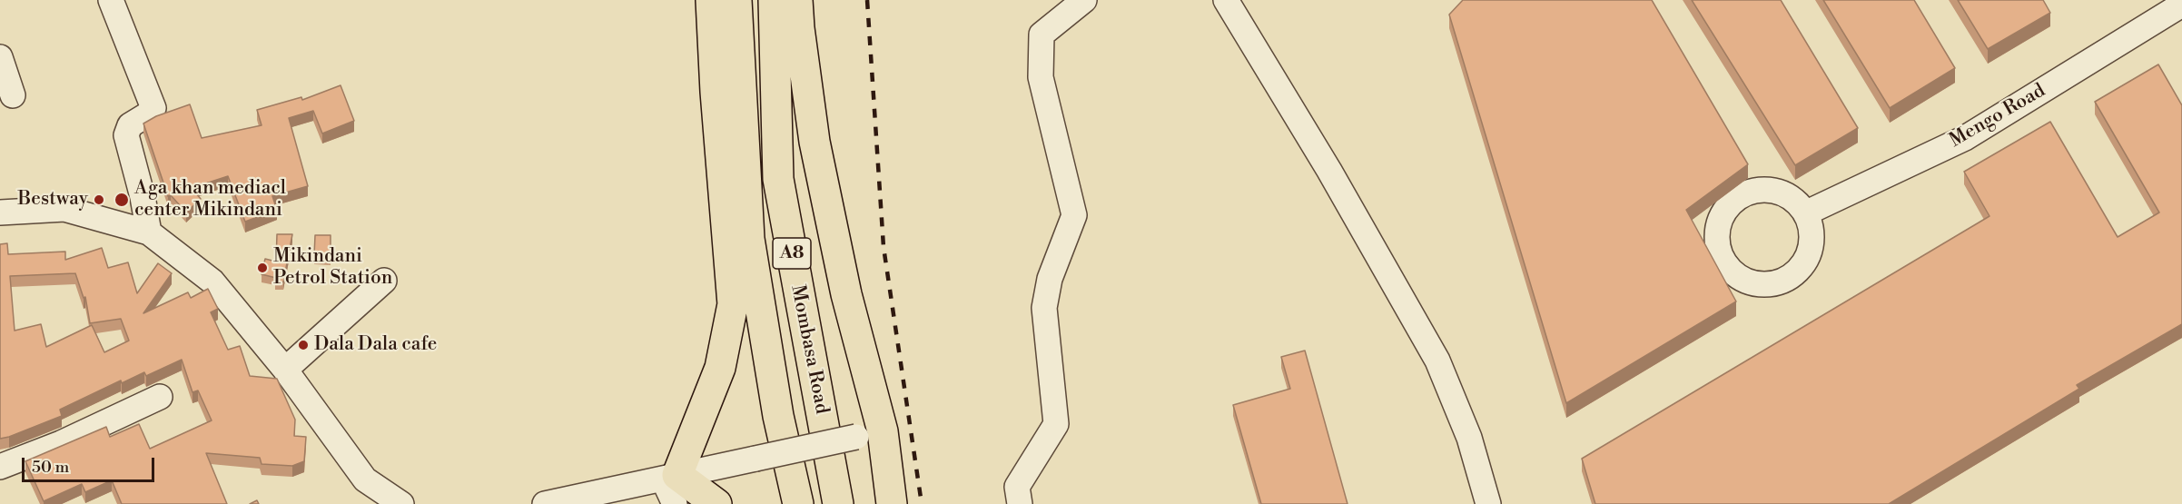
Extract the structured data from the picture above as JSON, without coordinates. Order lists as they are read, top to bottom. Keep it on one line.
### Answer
{"streets":{"highway":["A8","Mombasa Road"],"street":["Mengo Road"]},"places":["Bestway","Aga khan mediacl center Mikindani","Mikindani Petrol Station","Dala Dala cafe"],"scale_bar":"50 m"}
